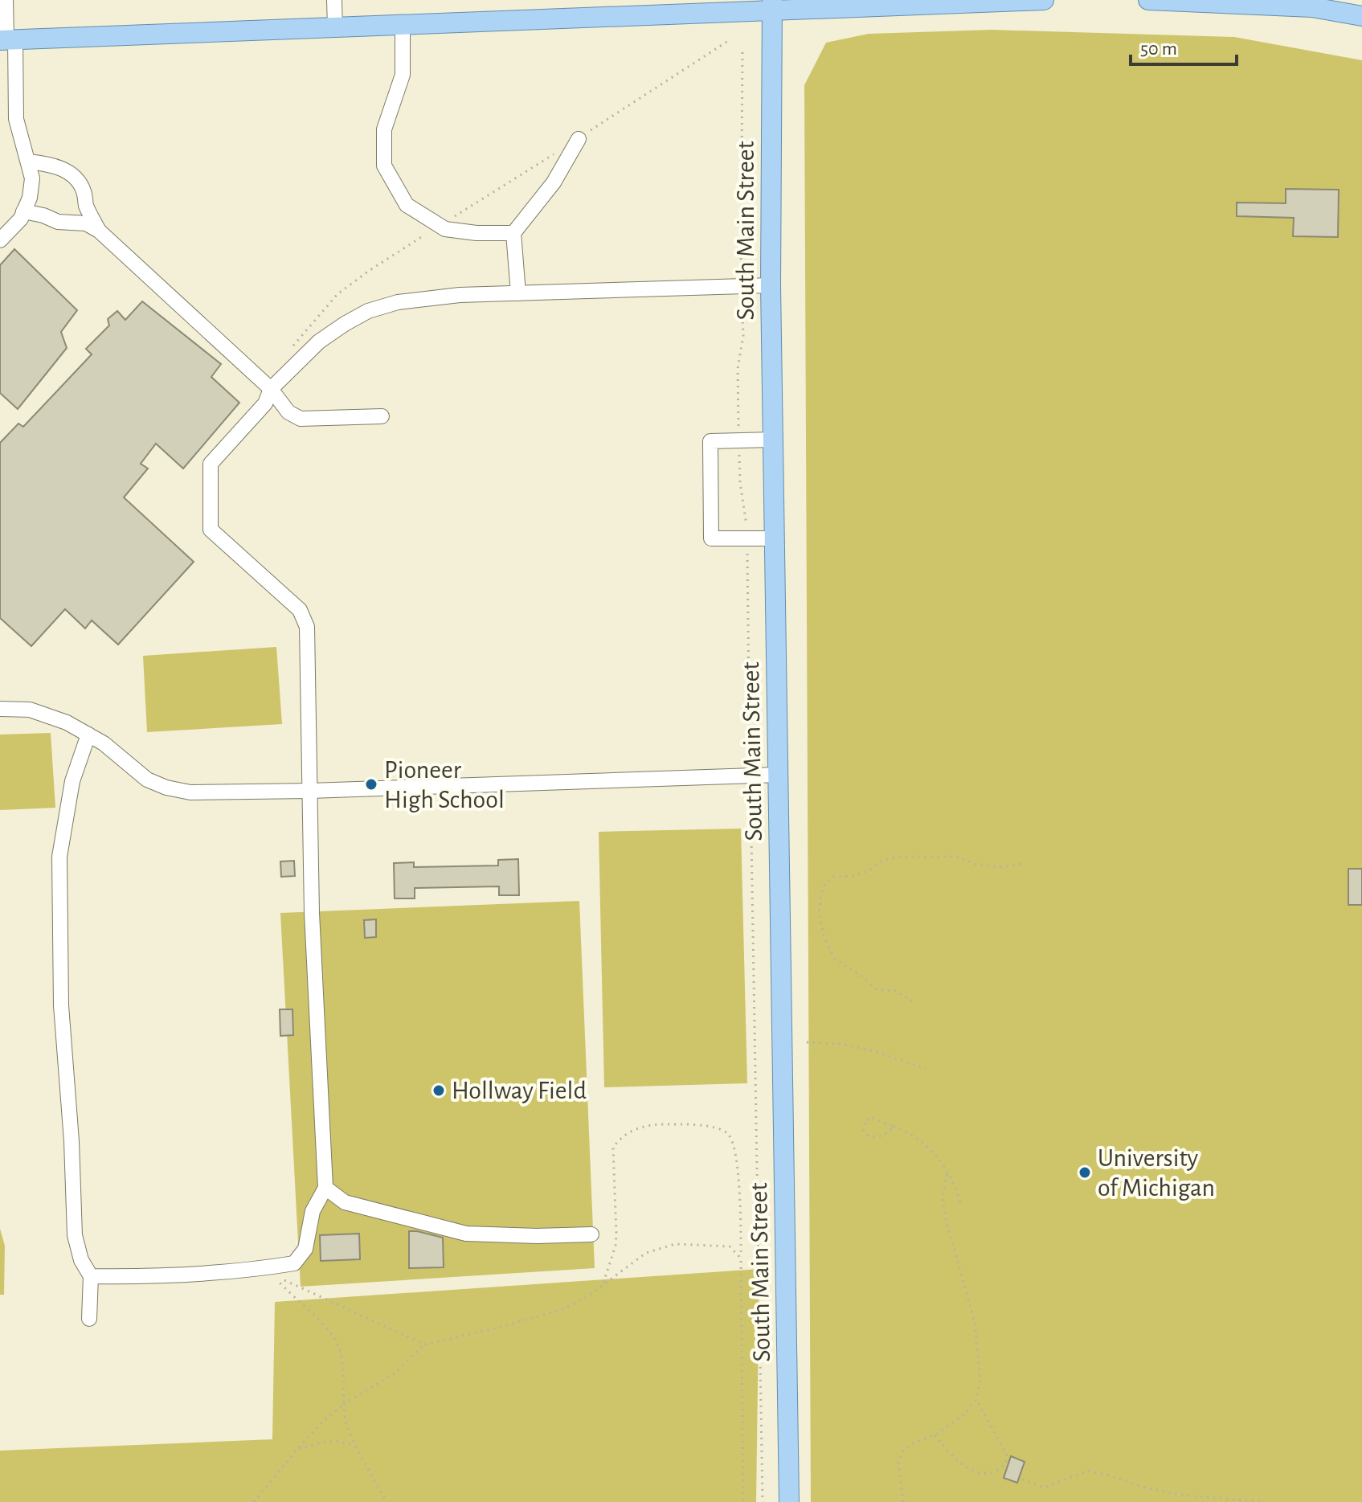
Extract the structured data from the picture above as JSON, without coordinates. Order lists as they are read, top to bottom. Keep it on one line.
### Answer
{"streets":{"main road":["South Main Street"]},"places":["Pioneer High School","Hollway Field","University of Michigan"],"scale_bar":"50 m"}
